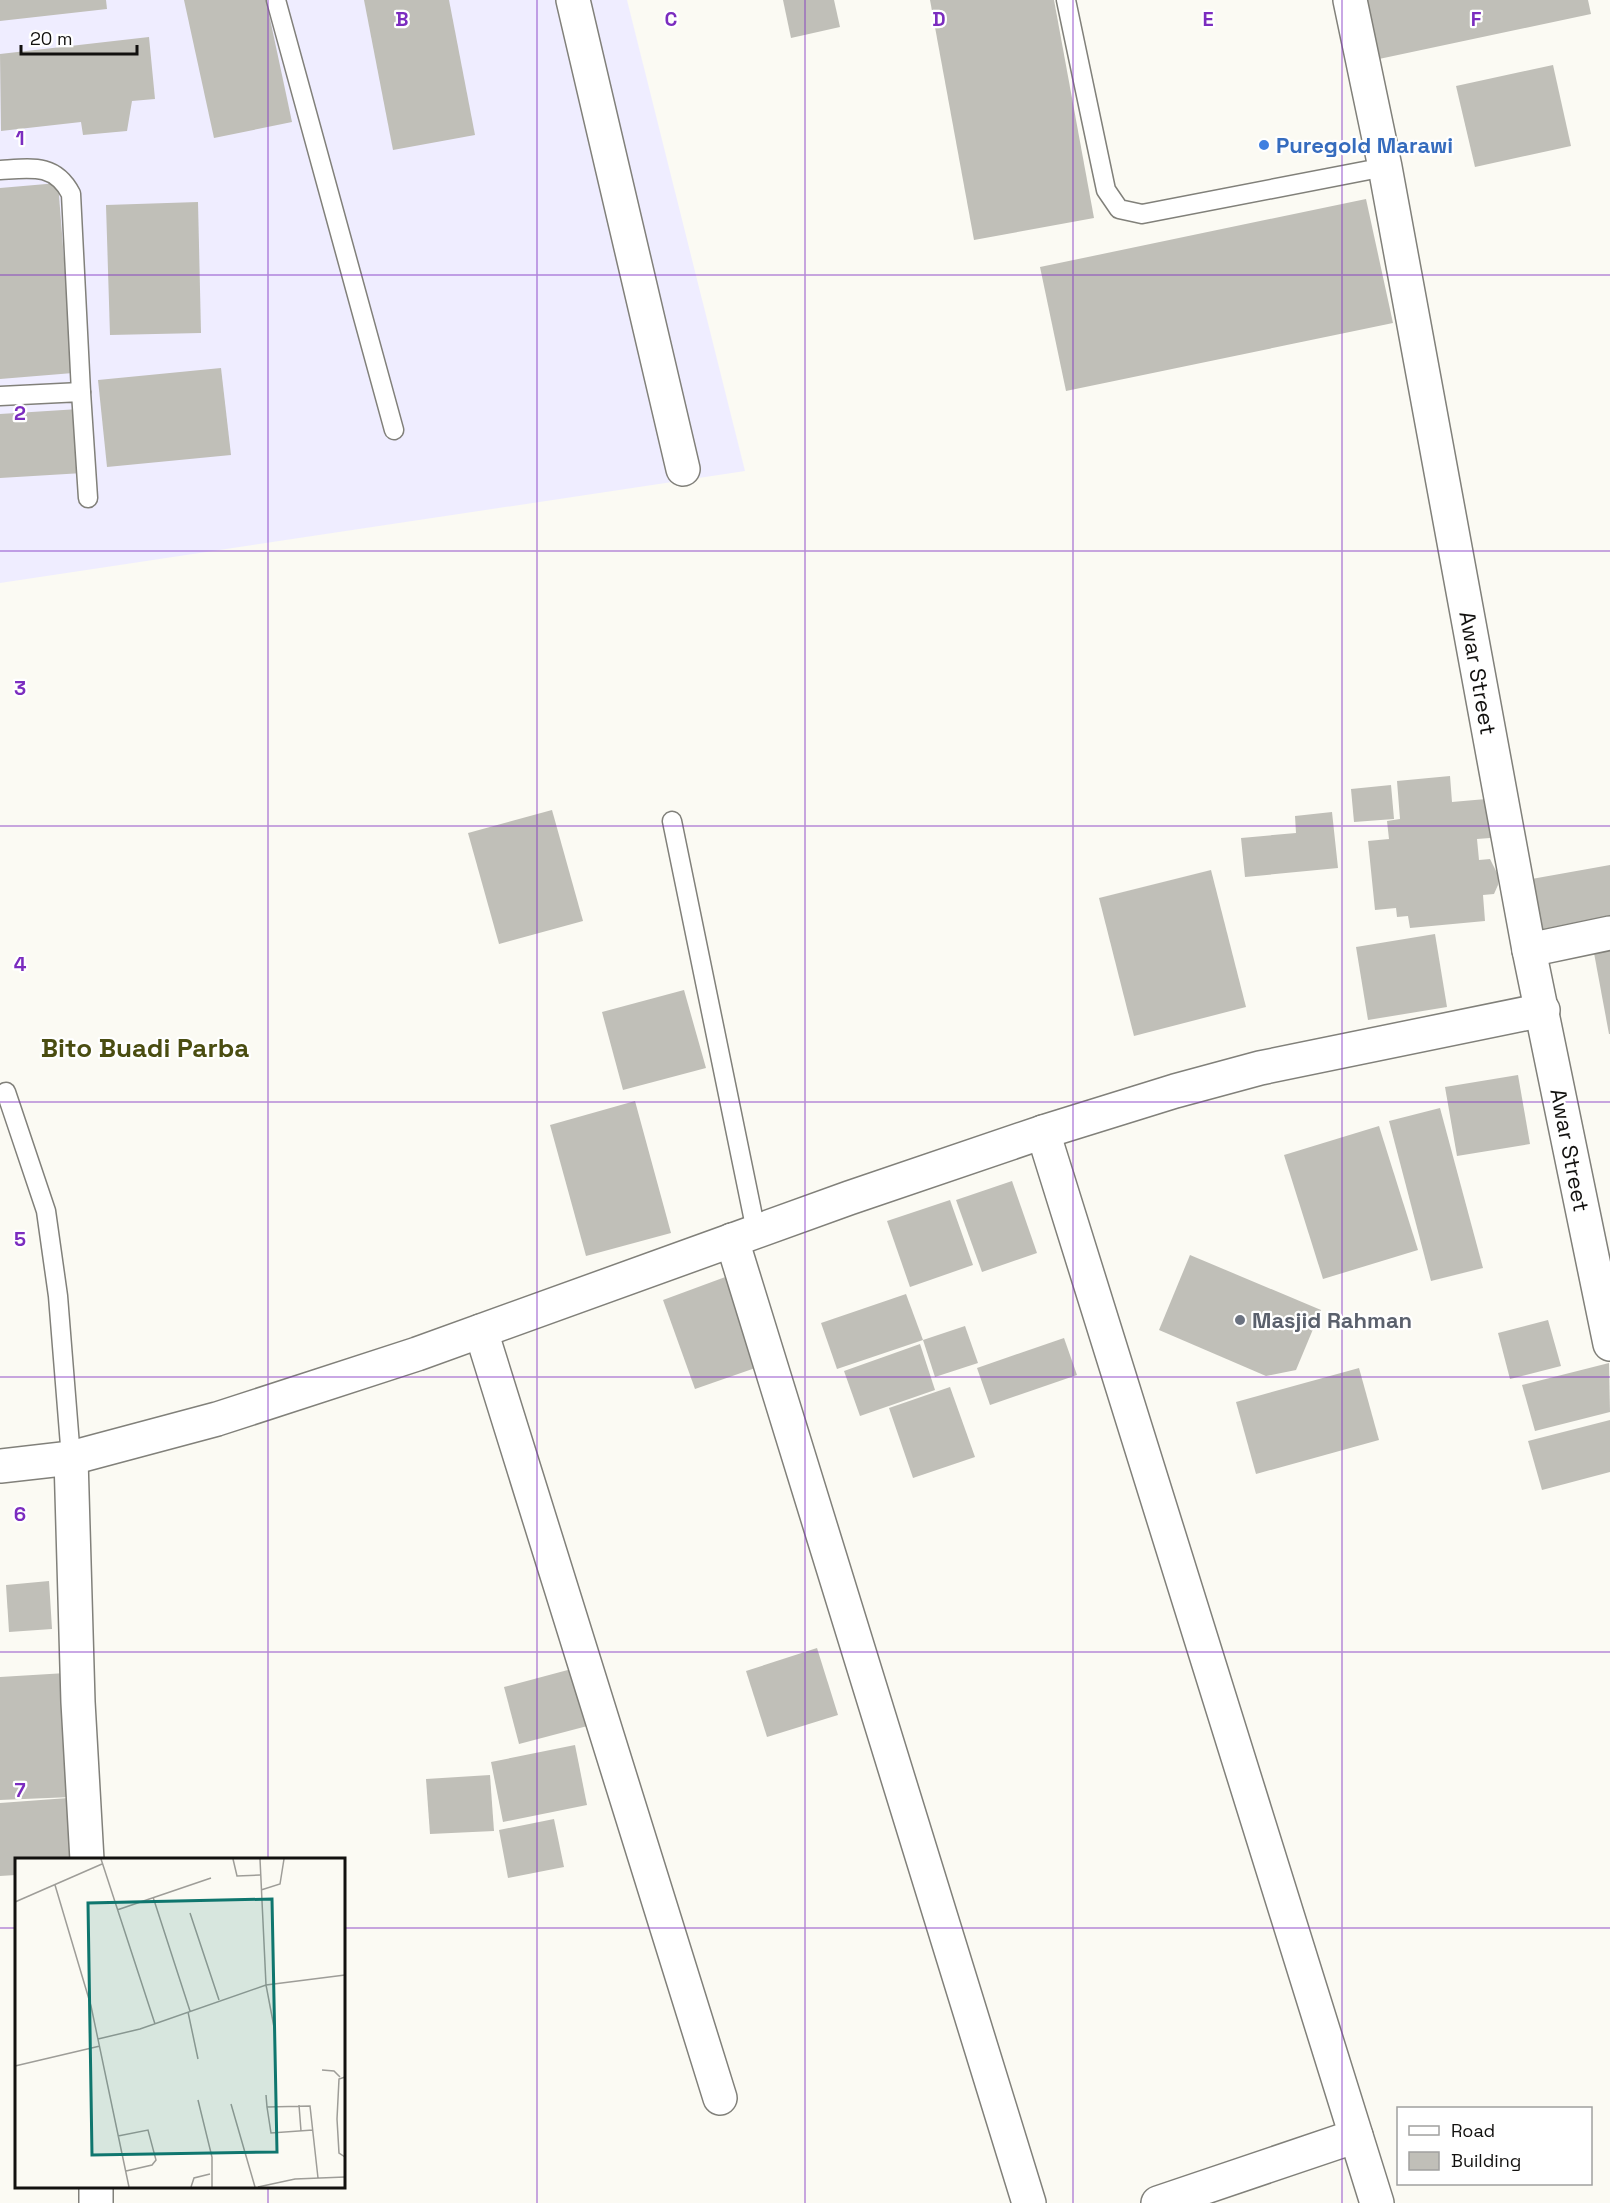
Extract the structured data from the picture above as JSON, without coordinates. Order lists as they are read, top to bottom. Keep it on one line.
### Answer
{"streets":{"street":["Awar Street"]},"districts":["Bito Buadi Parba"],"places":["Puregold Marawi","Masjid Rahman"],"legend":["Road","Building"],"scale_bar":"20 m","grid":{"columns":["B","C","D","E","F"],"rows":["1","2","3","4","5","6","7"]}}
